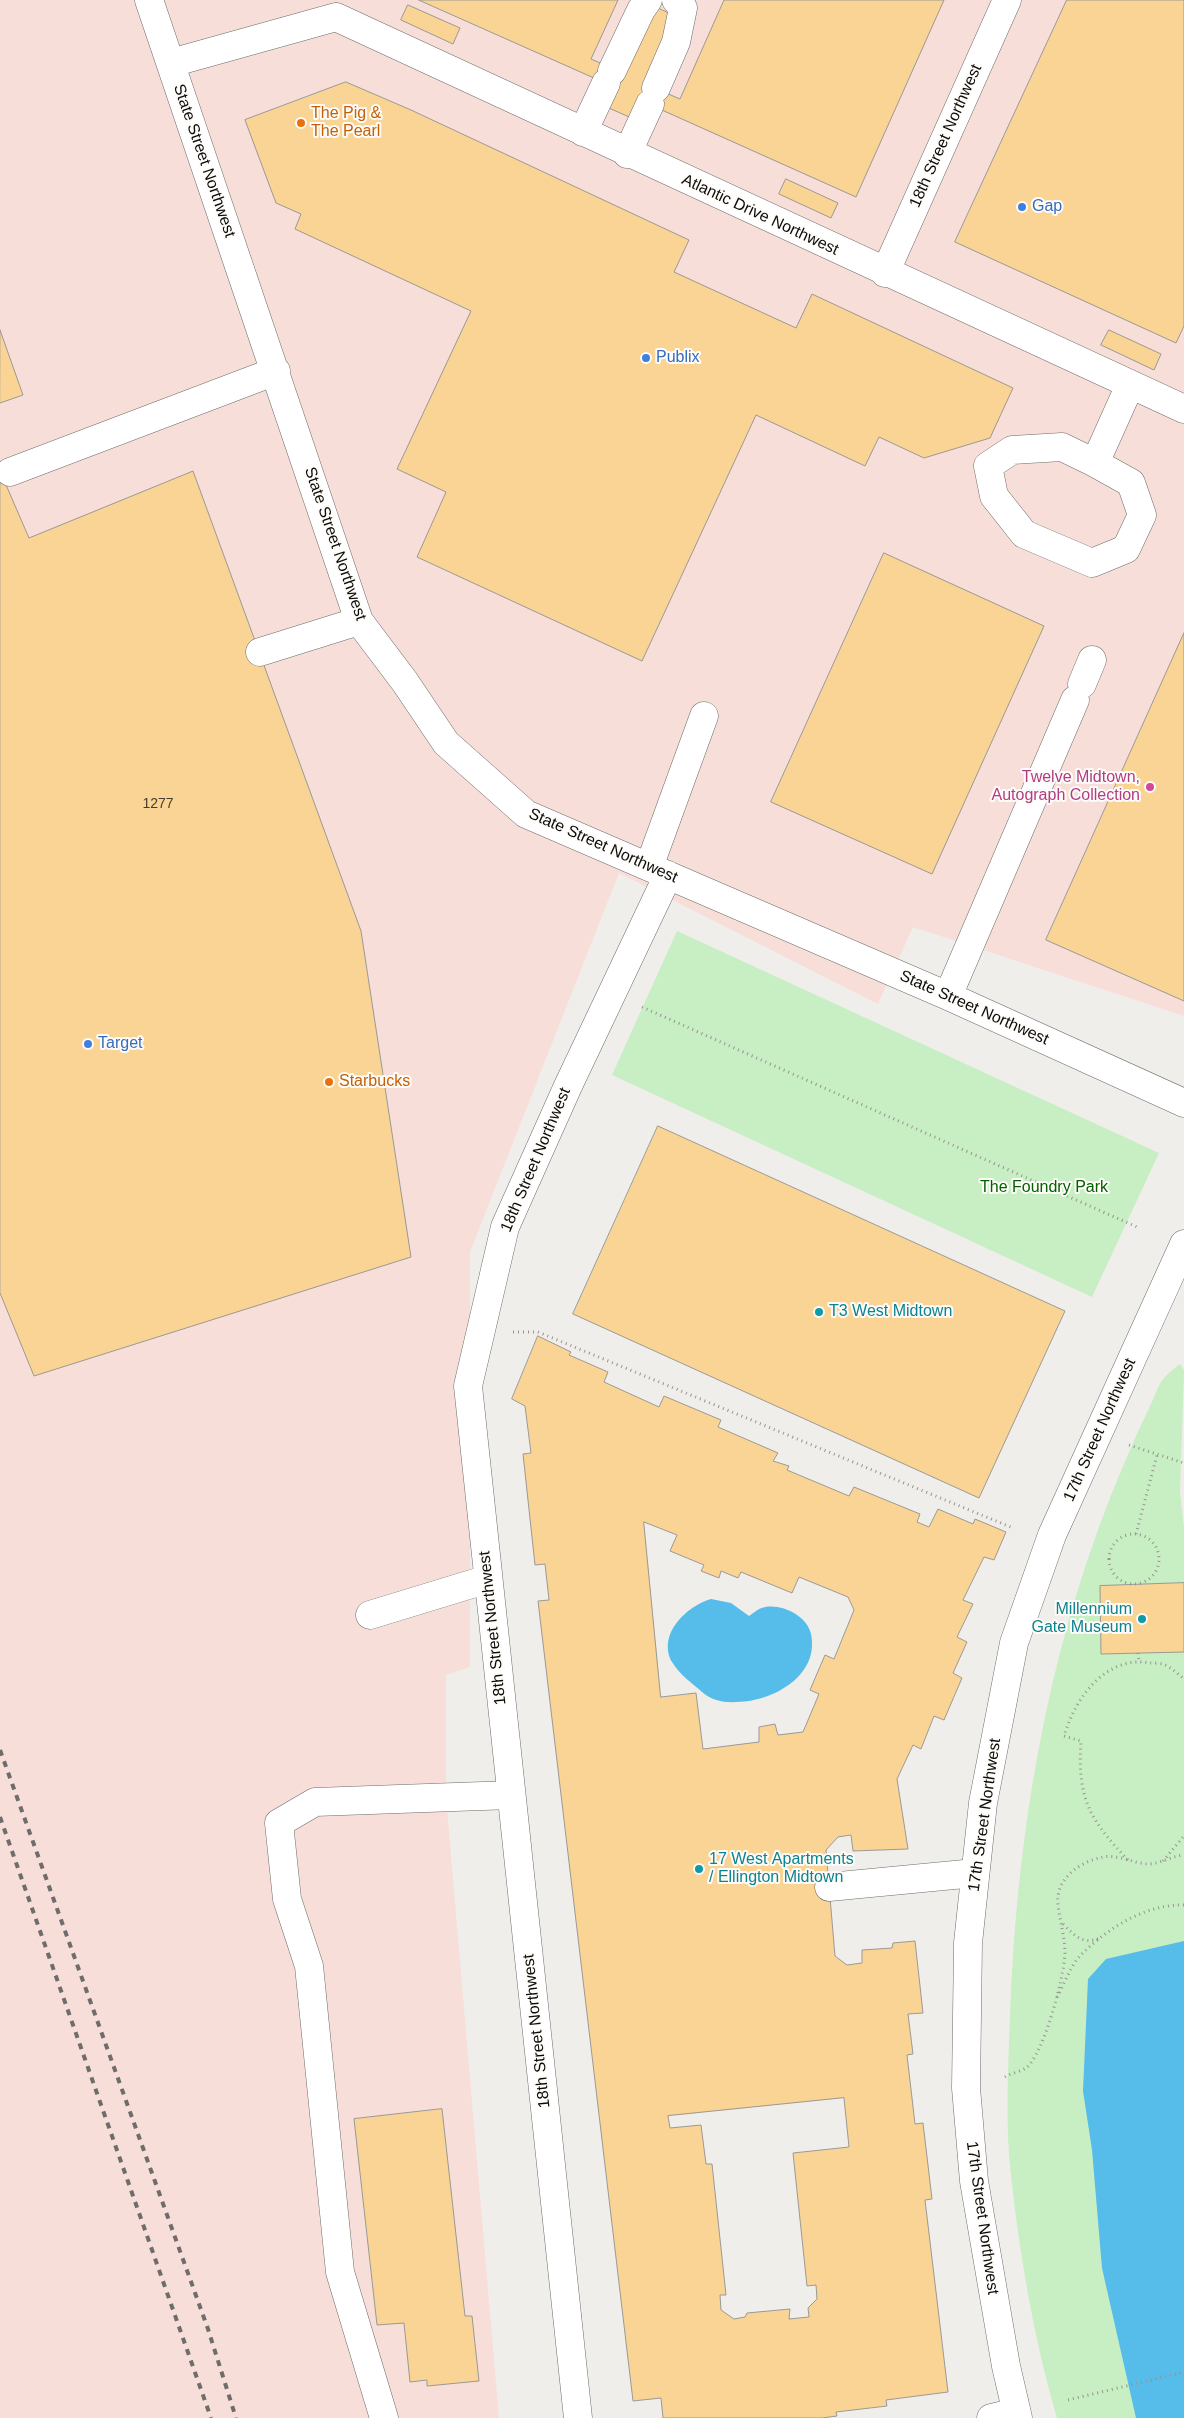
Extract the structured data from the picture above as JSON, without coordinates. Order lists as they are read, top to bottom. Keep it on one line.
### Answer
{"streets":{"street":["18th Street Northwest","State Street Northwest","Atlantic Drive Northwest","17th Street Northwest"]},"crossings":[["18th Street Northwest","State Street Northwest"],["18th Street Northwest","Atlantic Drive Northwest"]],"parks":["The Foundry Park"],"places":["The Pig & The Pearl","Gap","Publix","Twelve Midtown, Autograph Collection","Target","Starbucks","T3 West Midtown","Millennium Gate Museum","17 West Apartments / Ellington Midtown"],"house_numbers":["1277"]}
